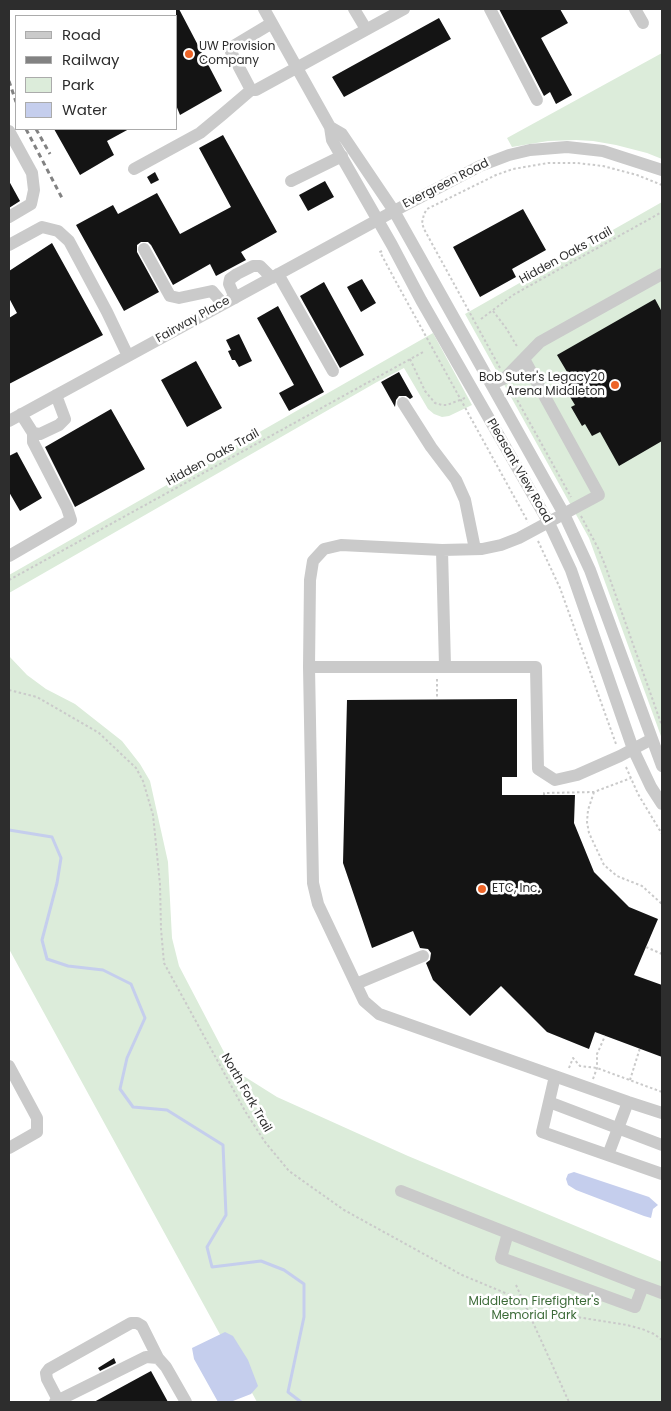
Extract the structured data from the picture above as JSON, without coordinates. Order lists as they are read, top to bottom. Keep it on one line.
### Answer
{"streets":{"street":["Evergreen Road","Fairway Place","Pleasant View Road"],"path":["Hidden Oaks Trail","North Fork Trail"]},"crossings":[["Evergreen Road","Fairway Place"],["Evergreen Road","Pleasant View Road"],["Fairway Place","Pleasant View Road"]],"parks":["Middleton Firefighter's Memorial Park"],"places":["UW Provision Company","Bob Suter's Legacy20 Arena Middleton","ETC, Inc."],"legend":["Road","Railway","Park","Water"]}
